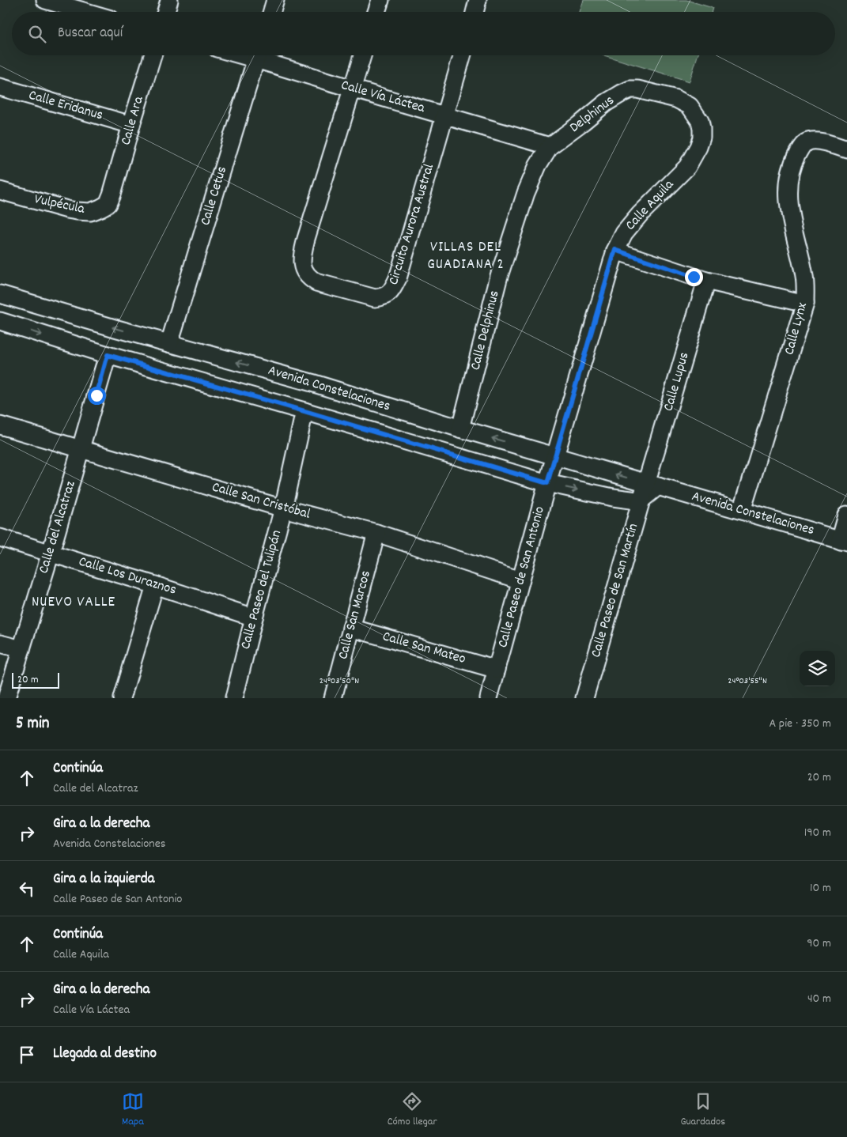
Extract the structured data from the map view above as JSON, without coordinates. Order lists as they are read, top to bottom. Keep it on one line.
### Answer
{"streets":{"street":["Calle Vía Láctea","Calle Eridanus","Delphinus","Calle Ara","Calle Cetus","Vulpécula","Calle Aquila","Circuito Aurora Austral","Calle Lynx","Calle Delphinus","Calle Lupus","Avenida Constelaciones","Calle San Cristóbal","Calle del Alcatraz","Calle Los Duraznos","Calle Paseo de San Antonio","Calle Paseo del Tulipán","Calle Paseo de San Martín","Calle San Marcos","Calle San Mateo"]},"crossings":[["Calle Vía Láctea","Delphinus"],["Calle Vía Láctea","Circuito Aurora Austral"],["Calle Vía Láctea","Calle Delphinus"],["Calle Eridanus","Calle Ara"],["Delphinus","Calle Aquila"],["Delphinus","Calle Delphinus"],["Calle Ara","Vulpécula"],["Calle Cetus","Avenida Constelaciones"],["Calle Aquila","Avenida Constelaciones"],["Calle Aquila","Calle Paseo de San Antonio"],["Calle Lynx","Avenida Constelaciones"],["Calle Delphinus","Avenida Constelaciones"],["Calle Lupus","Avenida Constelaciones"],["Avenida Constelaciones","Calle del Alcatraz"],["Avenida Constelaciones","Calle Paseo de San Antonio"],["Avenida Constelaciones","Calle Paseo del Tulipán"],["Avenida Constelaciones","Calle Paseo de San Martín"],["Calle San Cristóbal","Calle del Alcatraz"],["Calle San Cristóbal","Calle Paseo de San Antonio"],["Calle San Cristóbal","Calle Paseo del Tulipán"],["Calle San Cristóbal","Calle San Marcos"],["Calle del Alcatraz","Calle Los Duraznos"],["Calle Los Duraznos","Calle Paseo del Tulipán"],["Calle Paseo de San Antonio","Calle San Mateo"],["Calle San Marcos","Calle San Mateo"]],"districts":["VILLAS DEL GUADIANA 2","NUEVO VALLE"],"scale_bar":"20 m","page":{"search":"Buscar aquí","scale":"20 m","heading":["5 min","A pie · 350 m"],"list":[["Continúa","Calle del Alcatraz","20 m"],["Gira a la derecha","Avenida Constelaciones","190 m"],["Gira a la izquierda","Calle Paseo de San Antonio","10 m"],["Continúa","Calle Aquila","90 m"],["Gira a la derecha","Calle Vía Láctea","40 m"],"Llegada al destino"],"nav":["Mapa","Cómo llegar","Guardados"]},"coordinates":["24°03'50\"N","24°03'55\"N"]}
